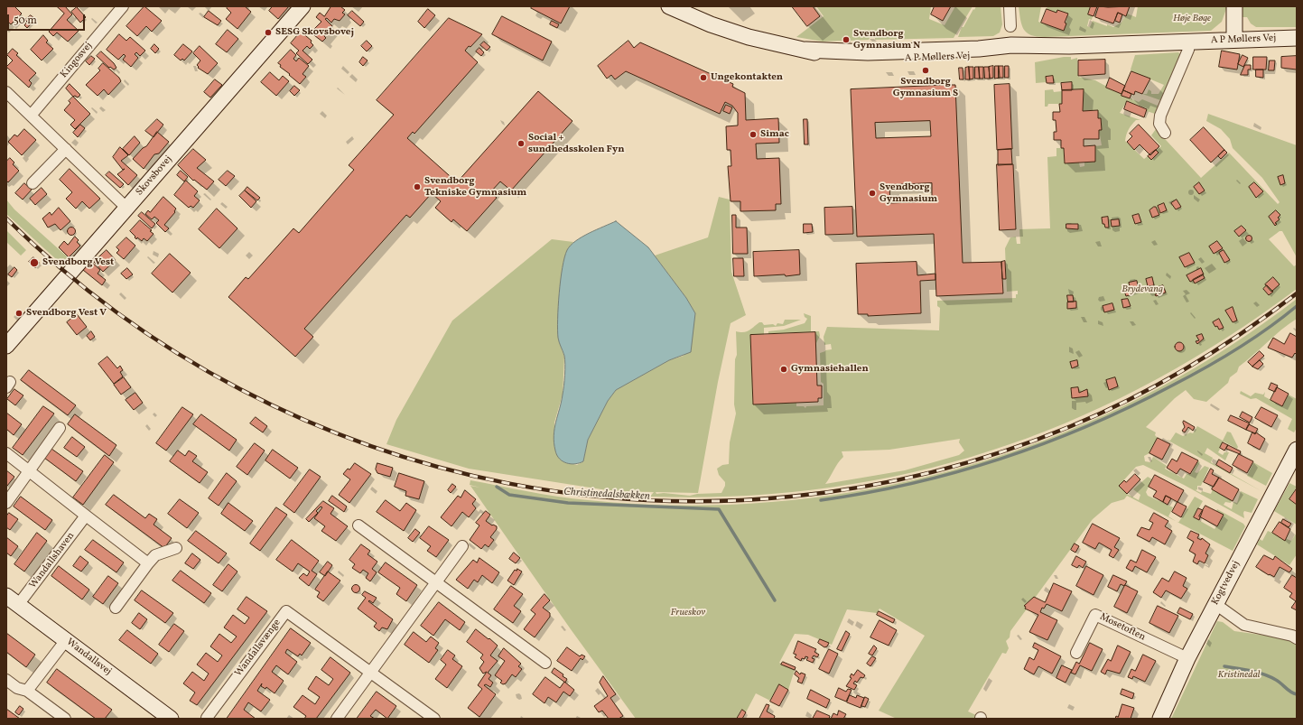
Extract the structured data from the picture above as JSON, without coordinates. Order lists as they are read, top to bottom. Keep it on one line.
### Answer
{"streets":{"street":["A P Møllers Vej","Kingosvej","Skovsbovej","Wandallshaven","Kogtvedvej","Mosetoften","Wandallsvænge","Wandallsvej"]},"crossings":[["Wandallshaven","Wandallsvej"],["Kogtvedvej","Mosetoften"]],"water":["Christinedalsbækken"],"parks":["Høje Bøge","Brydevang","Frueskov","Kristinedal"],"places":["SESG Skovsbovej","Svendborg Gymnasium N","Svendborg Gymnasium S","Ungekontakten","Simac","Social + sundhedsskolen Fyn","Svendborg Tekniske Gymnasium","Svendborg Gymnasium","Svendborg Vest","Svendborg Vest V","Gymnasiehallen"],"scale_bar":"50 m"}
